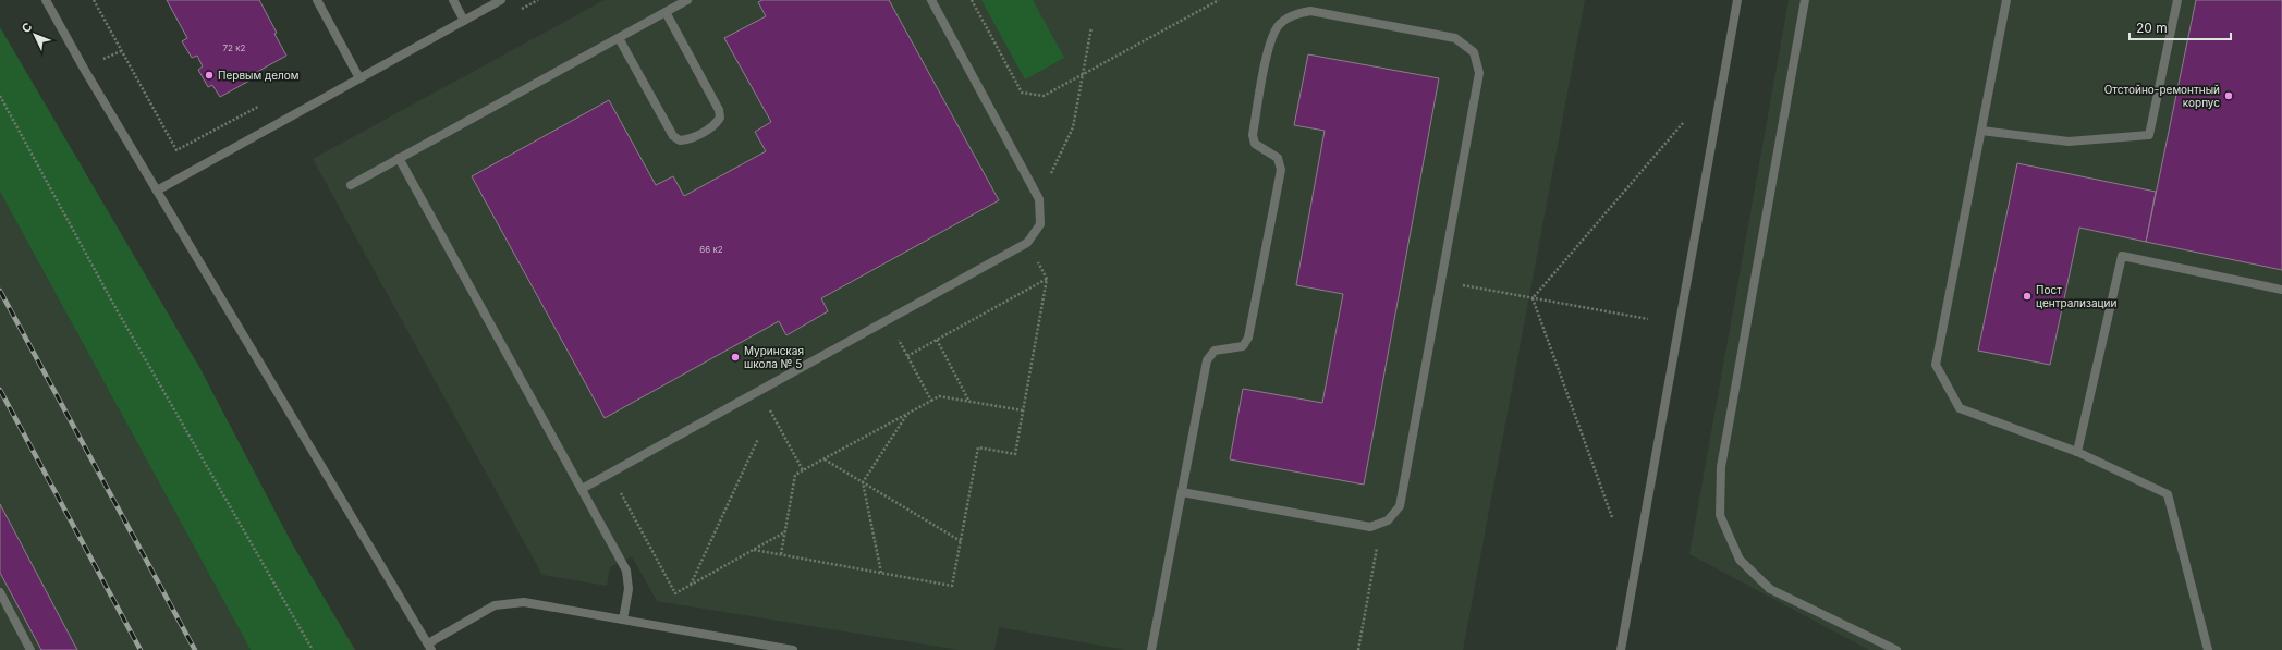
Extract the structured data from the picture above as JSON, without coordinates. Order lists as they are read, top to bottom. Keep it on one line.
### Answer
{"places":["Первым делом","Отстойно-ремонтный корпус","Пост централизации","Муринская школа № 5"],"house_numbers":["72 к2","66 к2"],"scale_bar":"20 m","north":"top left"}
